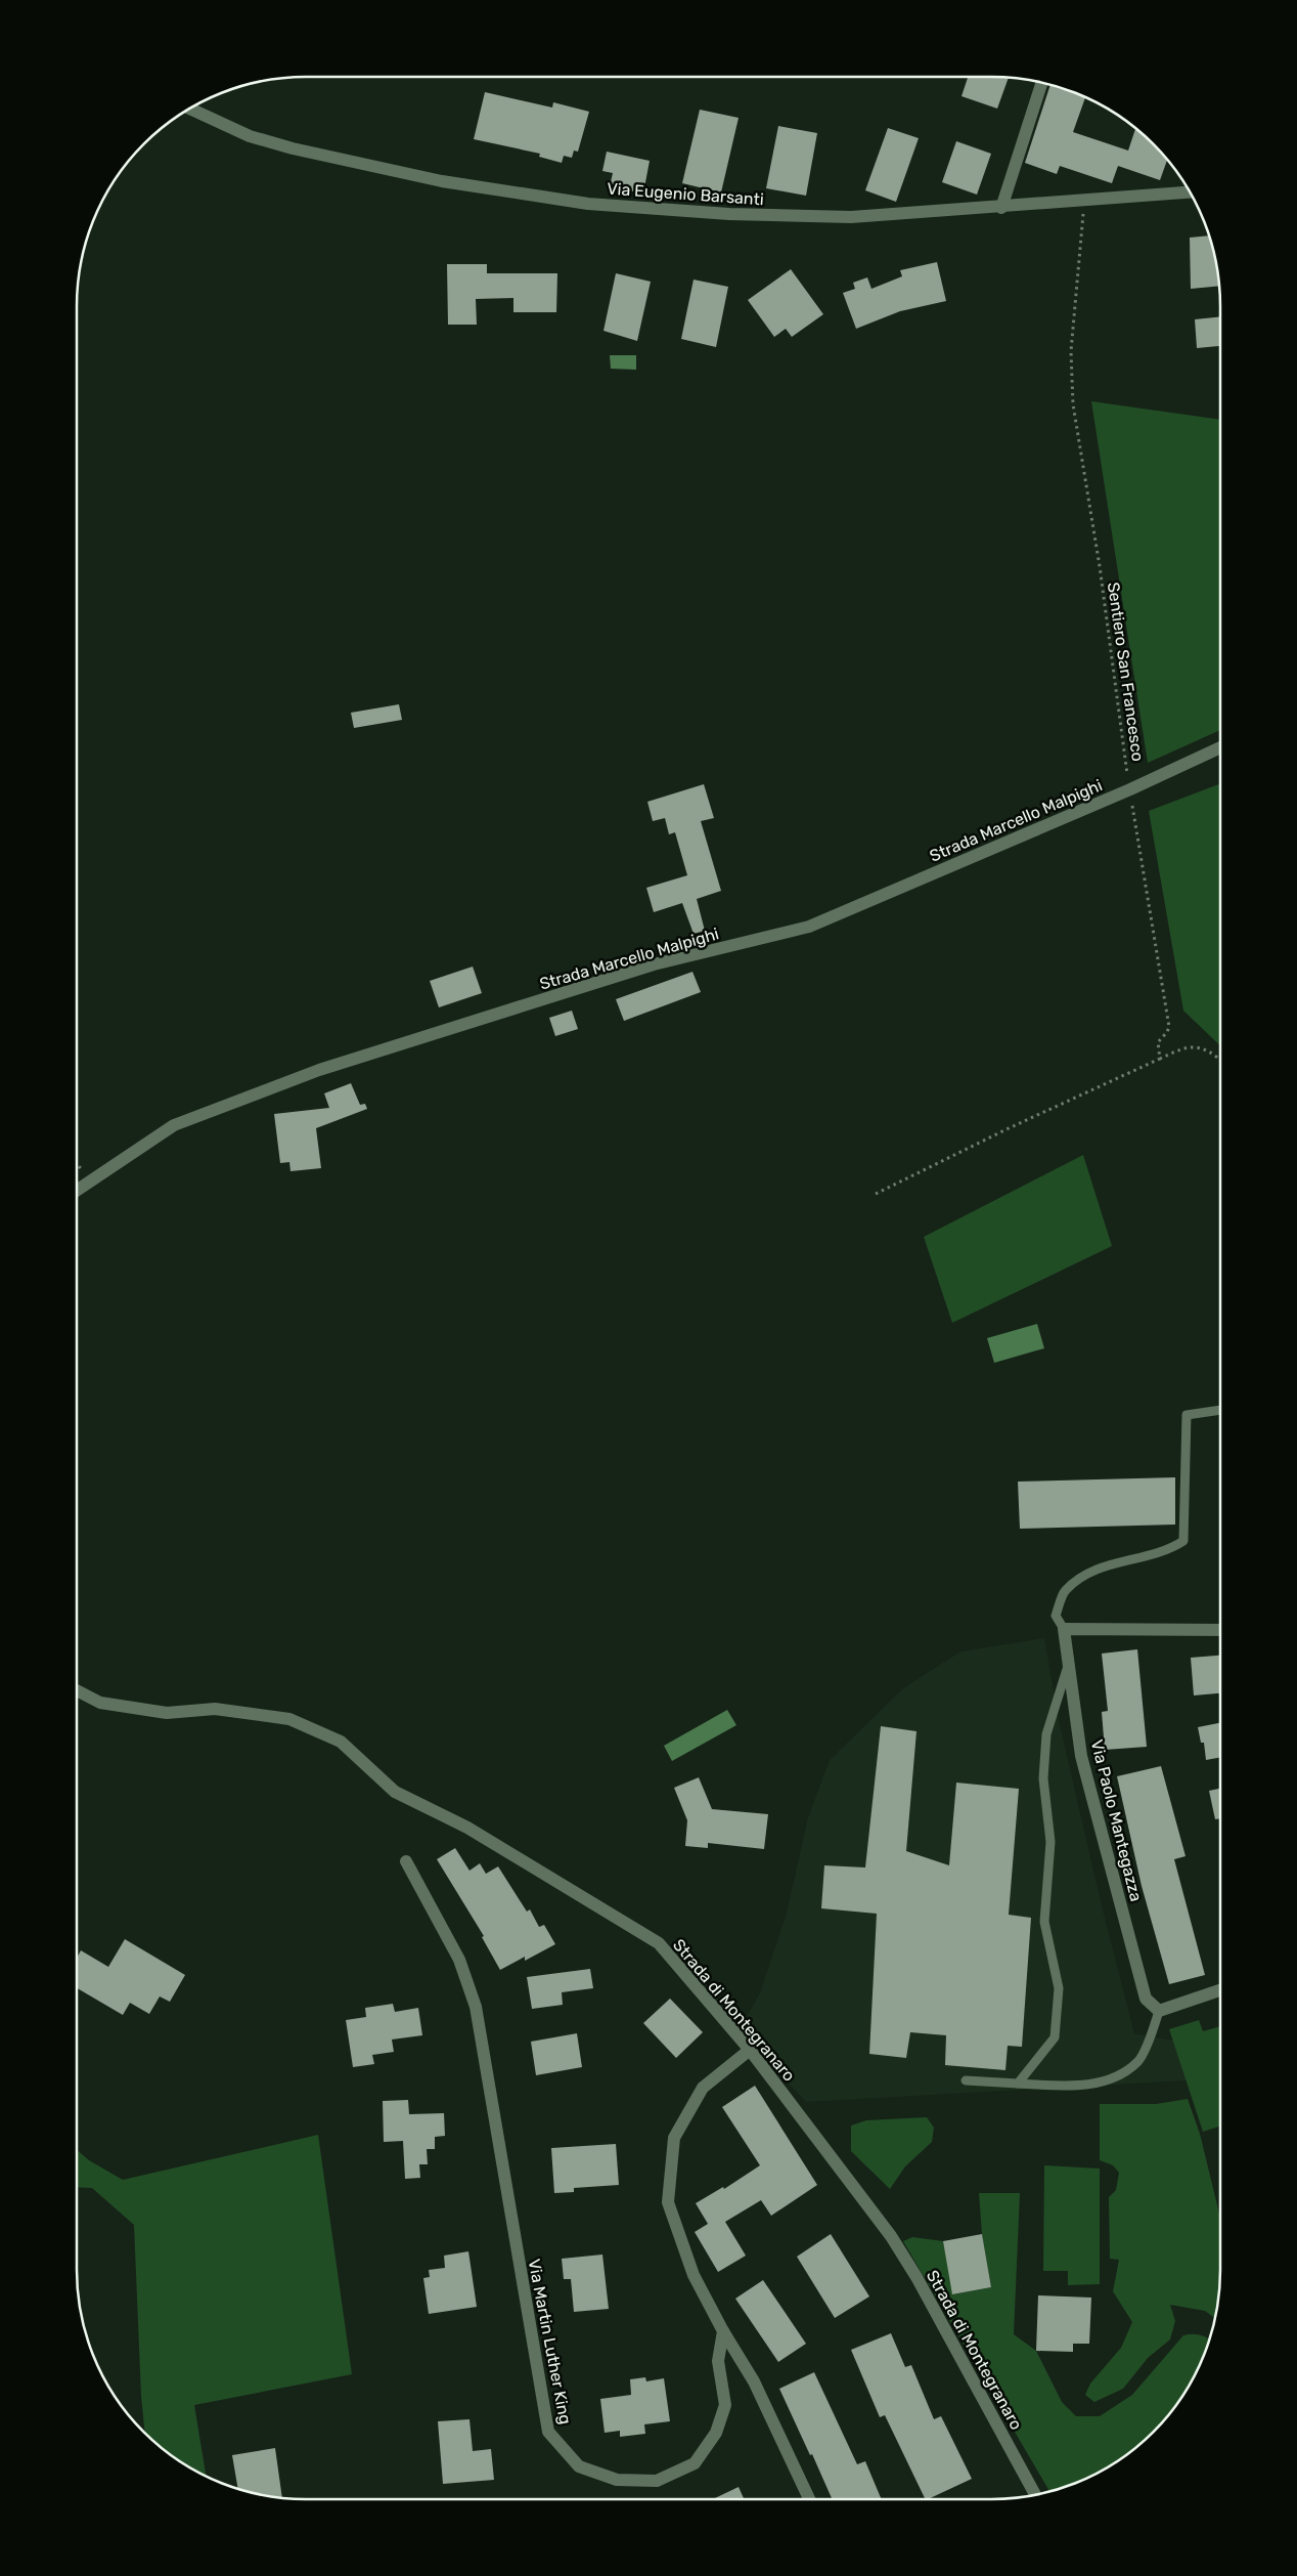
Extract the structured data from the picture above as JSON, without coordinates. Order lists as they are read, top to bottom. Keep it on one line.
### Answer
{"streets":{"street":["Via Eugenio Barsanti","Strada Marcello Malpighi","Via Paolo Mantegazza","Strada di Montegranaro","Via Martin Luther King"],"path":["Sentiero San Francesco"]},"crossings":[["Via Eugenio Barsanti","Sentiero San Francesco"],["Sentiero San Francesco","Strada Marcello Malpighi"]]}
